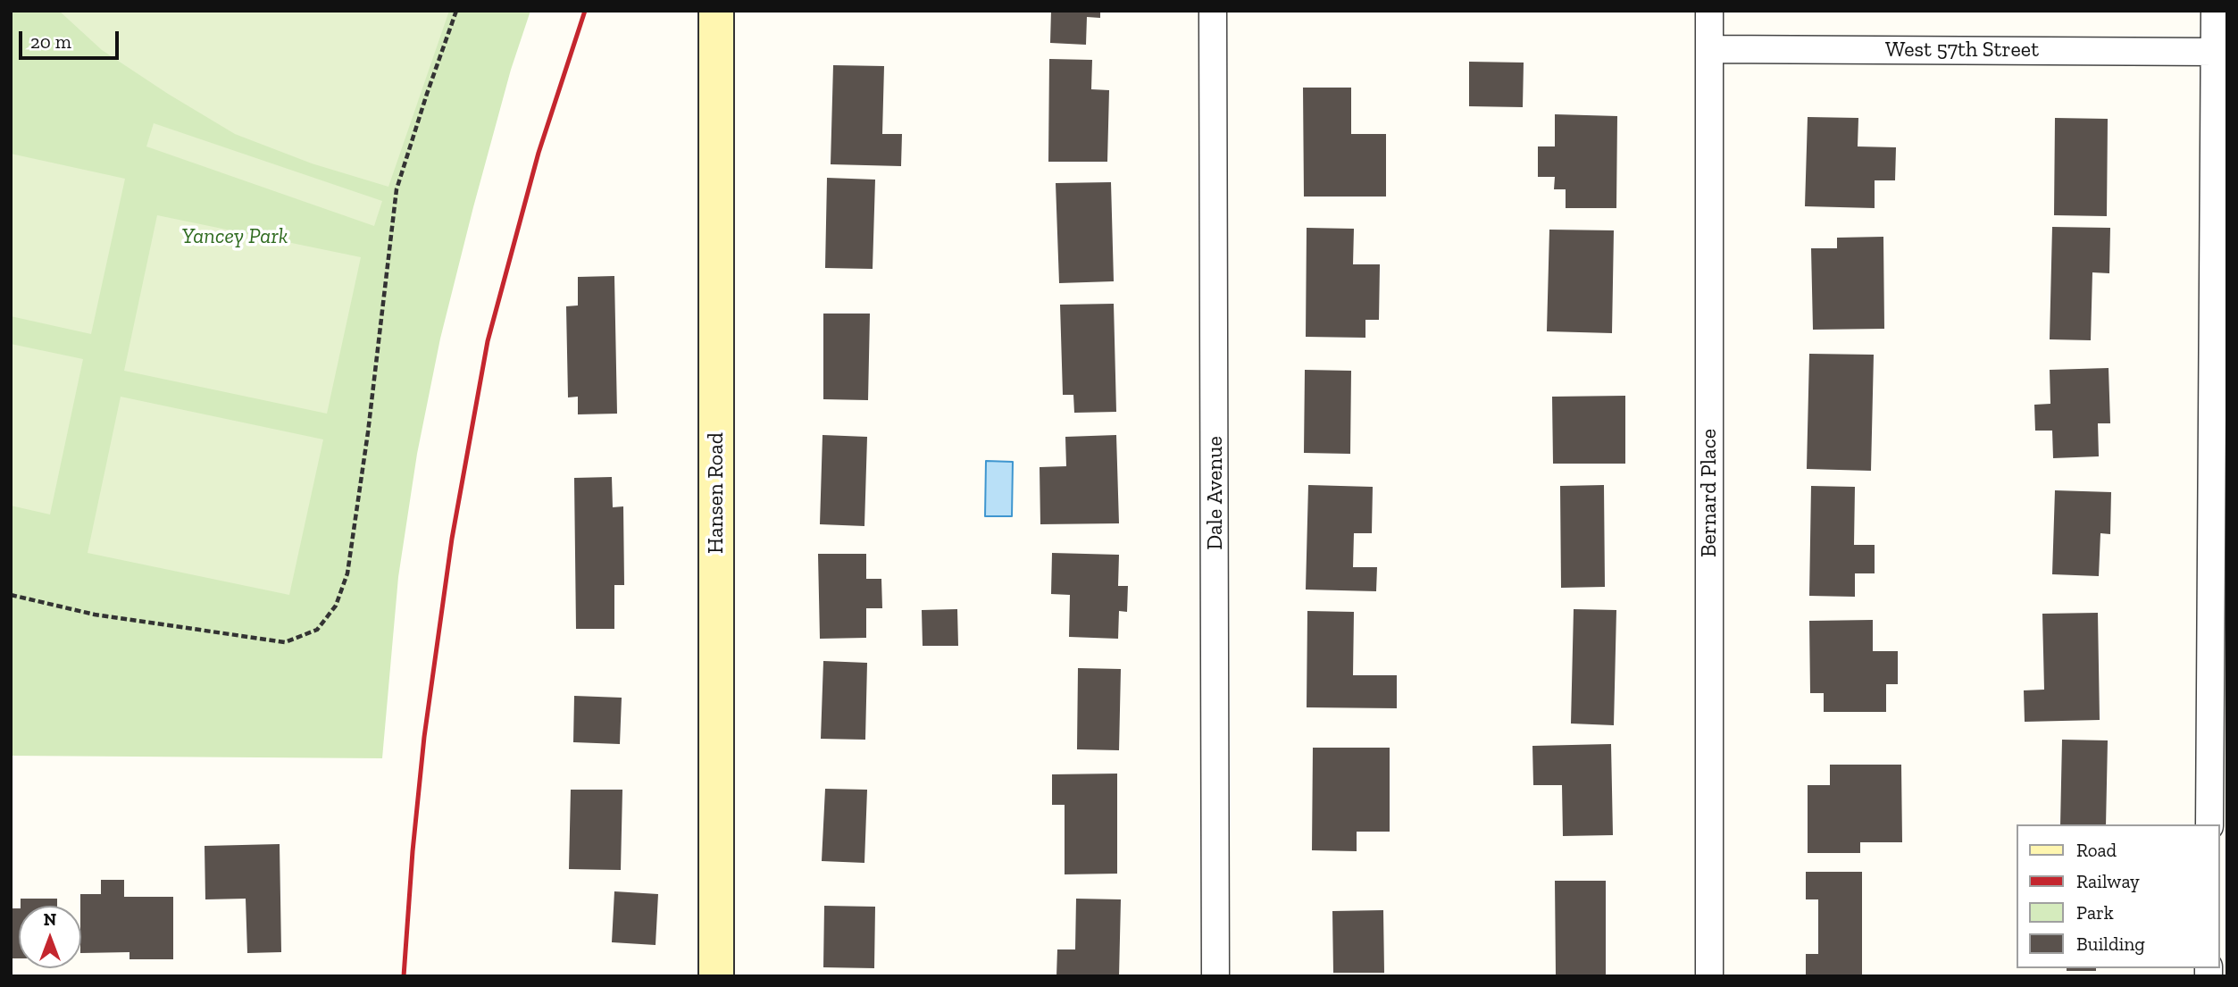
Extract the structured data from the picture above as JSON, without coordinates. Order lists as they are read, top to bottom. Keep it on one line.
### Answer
{"streets":{"street":["West 57th Street","Hansen Road","Dale Avenue","Bernard Place"]},"crossings":[["West 57th Street","Bernard Place"]],"parks":["Yancey Park"],"legend":["Road","Railway","Park","Building"],"scale_bar":"20 m","north":"top"}
